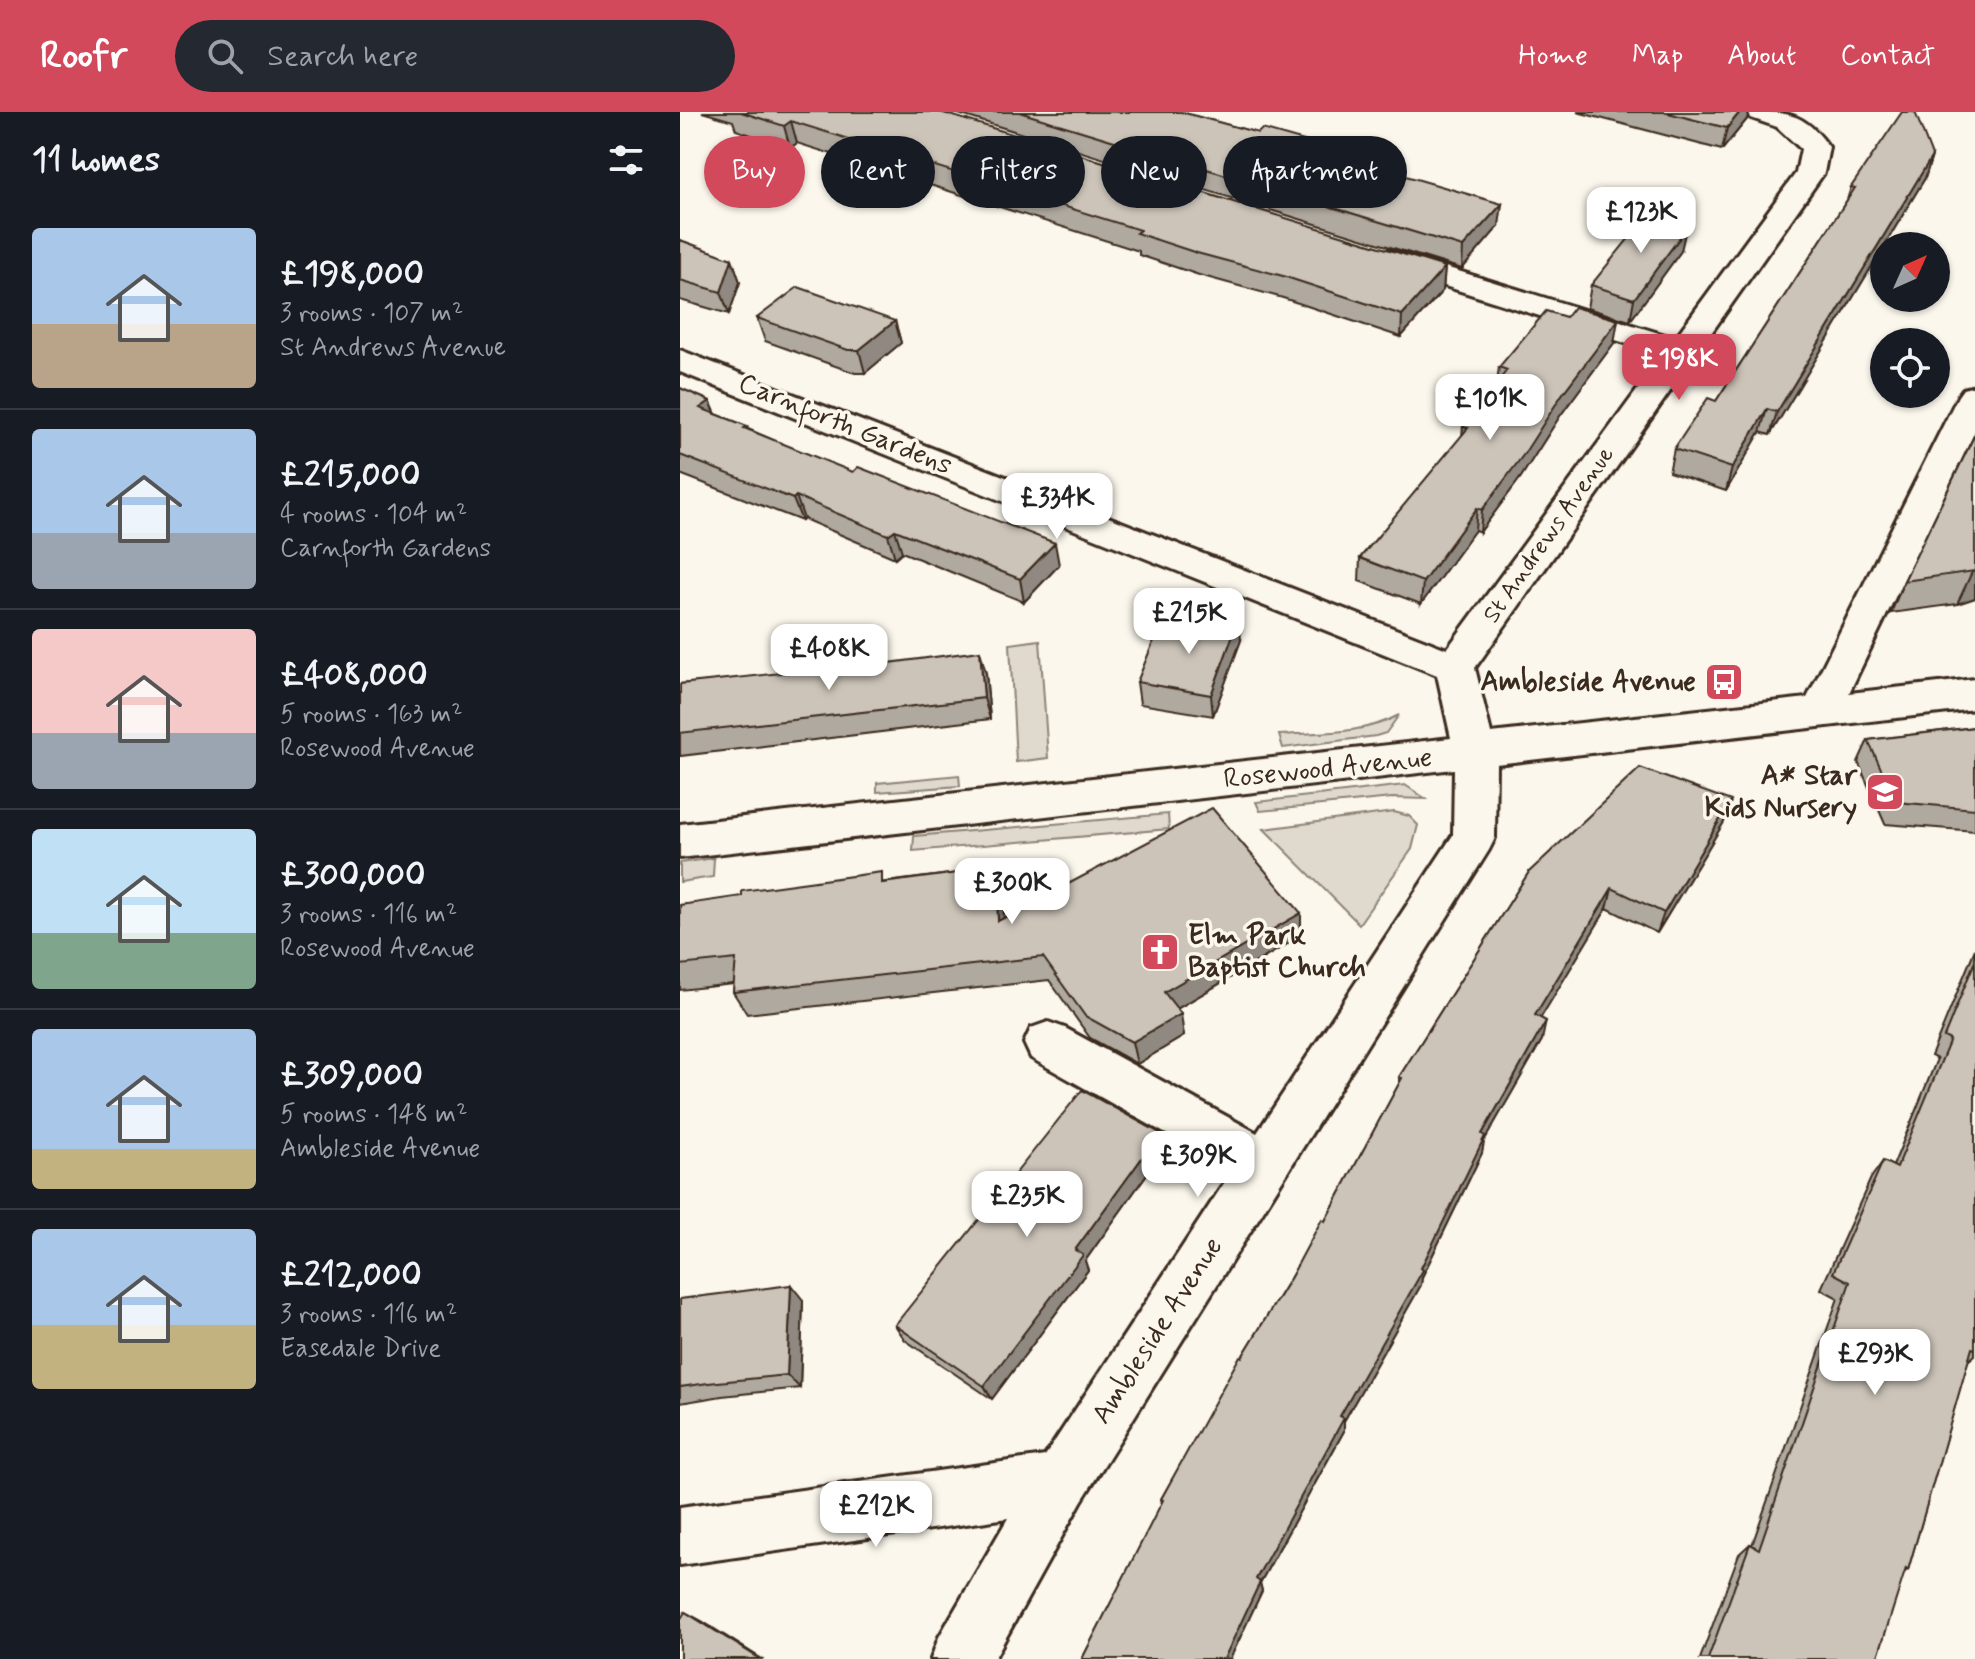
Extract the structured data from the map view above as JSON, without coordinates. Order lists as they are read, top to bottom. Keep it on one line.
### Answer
{"streets":{"street":["Carnforth Gardens","St Andrews Avenue","Rosewood Avenue","Ambleside Avenue"]},"crossings":[["Carnforth Gardens","St Andrews Avenue"],["Rosewood Avenue","Ambleside Avenue"]],"places":{"bus stop":["Ambleside Avenue"],"school or university":["A* Star Kids Nursery"],"church":["Elm Park Baptist Church"]},"north":"top right","page":{"header":"Roofr","search":"Search here","nav":["Home","Map","About","Contact"],"heading":"11 homes","chip":["Buy","Rent","Filters","New","Apartment"],"price":["£123K","£198K","£101K","£334K","£215K","£408K","£300K","£309K","£235K","£293K","£212K"],"list":[{"name":"£198,000","note":"3 rooms · 107 m² · St Andrews Avenue"},{"name":"£215,000","note":"4 rooms · 104 m² · Carnforth Gardens"},{"name":"£408,000","note":"5 rooms · 163 m² · Rosewood Avenue"},{"name":"£300,000","note":"3 rooms · 116 m² · Rosewood Avenue"},{"name":"£309,000","note":"5 rooms · 148 m² · Ambleside Avenue"},{"name":"£212,000","note":"3 rooms · 116 m² · Easedale Drive"}]}}
